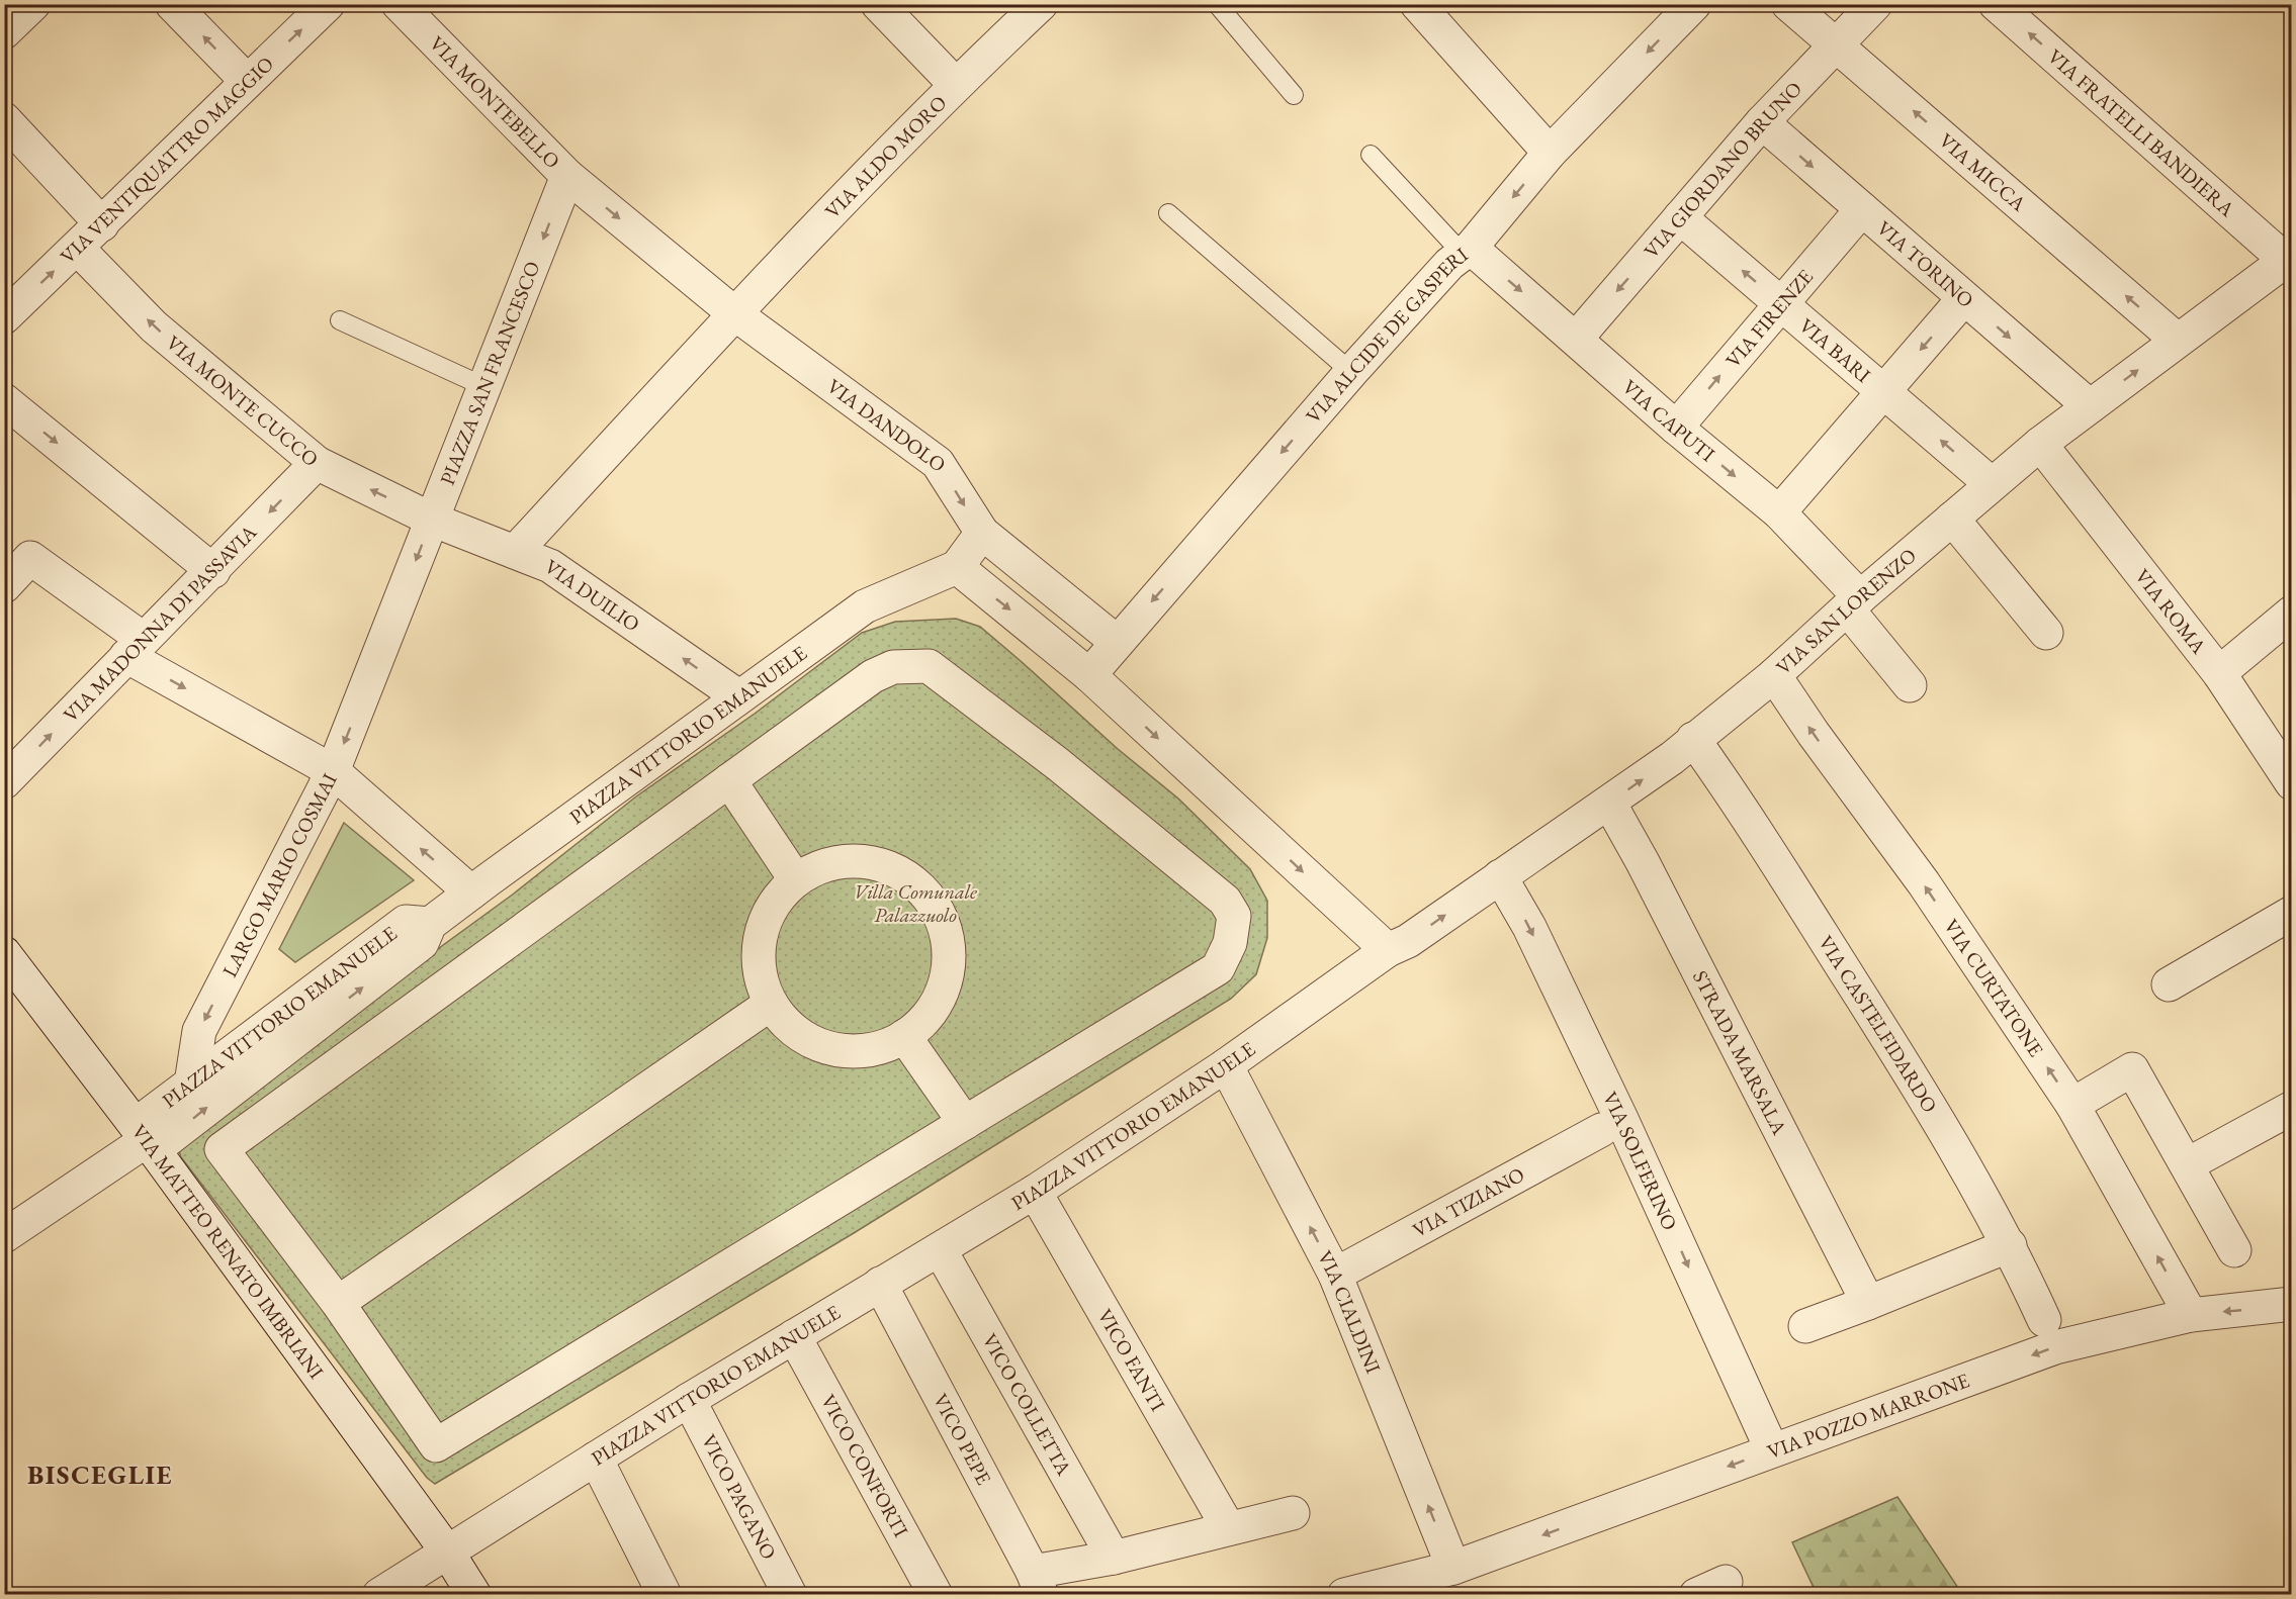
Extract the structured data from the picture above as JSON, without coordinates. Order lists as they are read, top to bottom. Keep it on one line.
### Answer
{"streets":{"street":["VIA MONTEBELLO","VIA FRATELLI BANDIERA","VIA ALDO MORO","VIA VENTIQUATTRO MAGGIO","VIA GIORDANO BRUNO","VIA MICCA","VIA TORINO","VIA FIRENZE","VIA ALCIDE DE GASPERI","VIA BARI","PIAZZA SAN FRANCESCO","VIA MONTE CUCCO","VIA CAPUTI","VIA DANDOLO","VIA DUILIO","VIA ROMA","VIA SAN LORENZO","VIA MADONNA DI PASSAVIA","PIAZZA VITTORIO EMANUELE","LARGO MARIO COSMAI","VIA CURTATONE","VIA CASTELFIDARDO","STRADA MARSALA","VIA SOLFERINO","VIA TIZIANO","VIA MATTEO RENATO IMBRIANI","VIA CIALDINI","VICO FANTI","VICO COLLETTA","VIA POZZO MARRONE","VICO PEPE","VICO CONFORTI","VICO PAGANO"]},"crossings":[["VIA MONTEBELLO","PIAZZA SAN FRANCESCO"],["VIA FRATELLI BANDIERA","VIA SAN LORENZO"],["VIA ALDO MORO","VIA DANDOLO"],["VIA VENTIQUATTRO MAGGIO","VIA MONTE CUCCO"],["VIA GIORDANO BRUNO","VIA MICCA"],["VIA GIORDANO BRUNO","VIA TORINO"],["VIA GIORDANO BRUNO","VIA BARI"],["VIA GIORDANO BRUNO","VIA CAPUTI"],["VIA MICCA","VIA SAN LORENZO"],["VIA TORINO","VIA FIRENZE"],["VIA TORINO","VIA SAN LORENZO"],["VIA FIRENZE","VIA BARI"],["VIA FIRENZE","VIA CAPUTI"],["VIA ALCIDE DE GASPERI","VIA CAPUTI"],["VIA BARI","VIA SAN LORENZO"],["PIAZZA SAN FRANCESCO","VIA MONTE CUCCO"],["PIAZZA SAN FRANCESCO","VIA DUILIO"],["PIAZZA SAN FRANCESCO","LARGO MARIO COSMAI"],["VIA MONTE CUCCO","VIA DUILIO"],["VIA MONTE CUCCO","VIA MADONNA DI PASSAVIA"],["VIA CAPUTI","VIA SAN LORENZO"],["VIA DUILIO","PIAZZA VITTORIO EMANUELE"],["VIA ROMA","VIA SAN LORENZO"],["VIA SAN LORENZO","PIAZZA VITTORIO EMANUELE"],["VIA SAN LORENZO","VIA CURTATONE"],["VIA SAN LORENZO","VIA CASTELFIDARDO"],["VIA SAN LORENZO","STRADA MARSALA"],["VIA SAN LORENZO","VIA SOLFERINO"],["PIAZZA VITTORIO EMANUELE","LARGO MARIO COSMAI"],["PIAZZA VITTORIO EMANUELE","VIA MATTEO RENATO IMBRIANI"],["PIAZZA VITTORIO EMANUELE","VIA CIALDINI"],["PIAZZA VITTORIO EMANUELE","VICO FANTI"],["PIAZZA VITTORIO EMANUELE","VICO COLLETTA"],["PIAZZA VITTORIO EMANUELE","VICO PEPE"],["PIAZZA VITTORIO EMANUELE","VICO CONFORTI"],["PIAZZA VITTORIO EMANUELE","VICO PAGANO"],["VIA CURTATONE","VIA POZZO MARRONE"],["VIA SOLFERINO","VIA POZZO MARRONE"],["VIA TIZIANO","VIA CIALDINI"],["VIA CIALDINI","VIA POZZO MARRONE"]],"one_way":["VIA FRATELLI BANDIERA","VIA VENTIQUATTRO MAGGIO","VIA MICCA","VIA TORINO","VIA ALCIDE DE GASPERI","VIA BARI","VIA CAPUTI","VIA DANDOLO","VIA DUILIO","VIA CURTATONE","VIA SOLFERINO","VIA CIALDINI"],"districts":["BISCEGLIE"],"parks":["Villa Comunale Palazzuolo"]}
